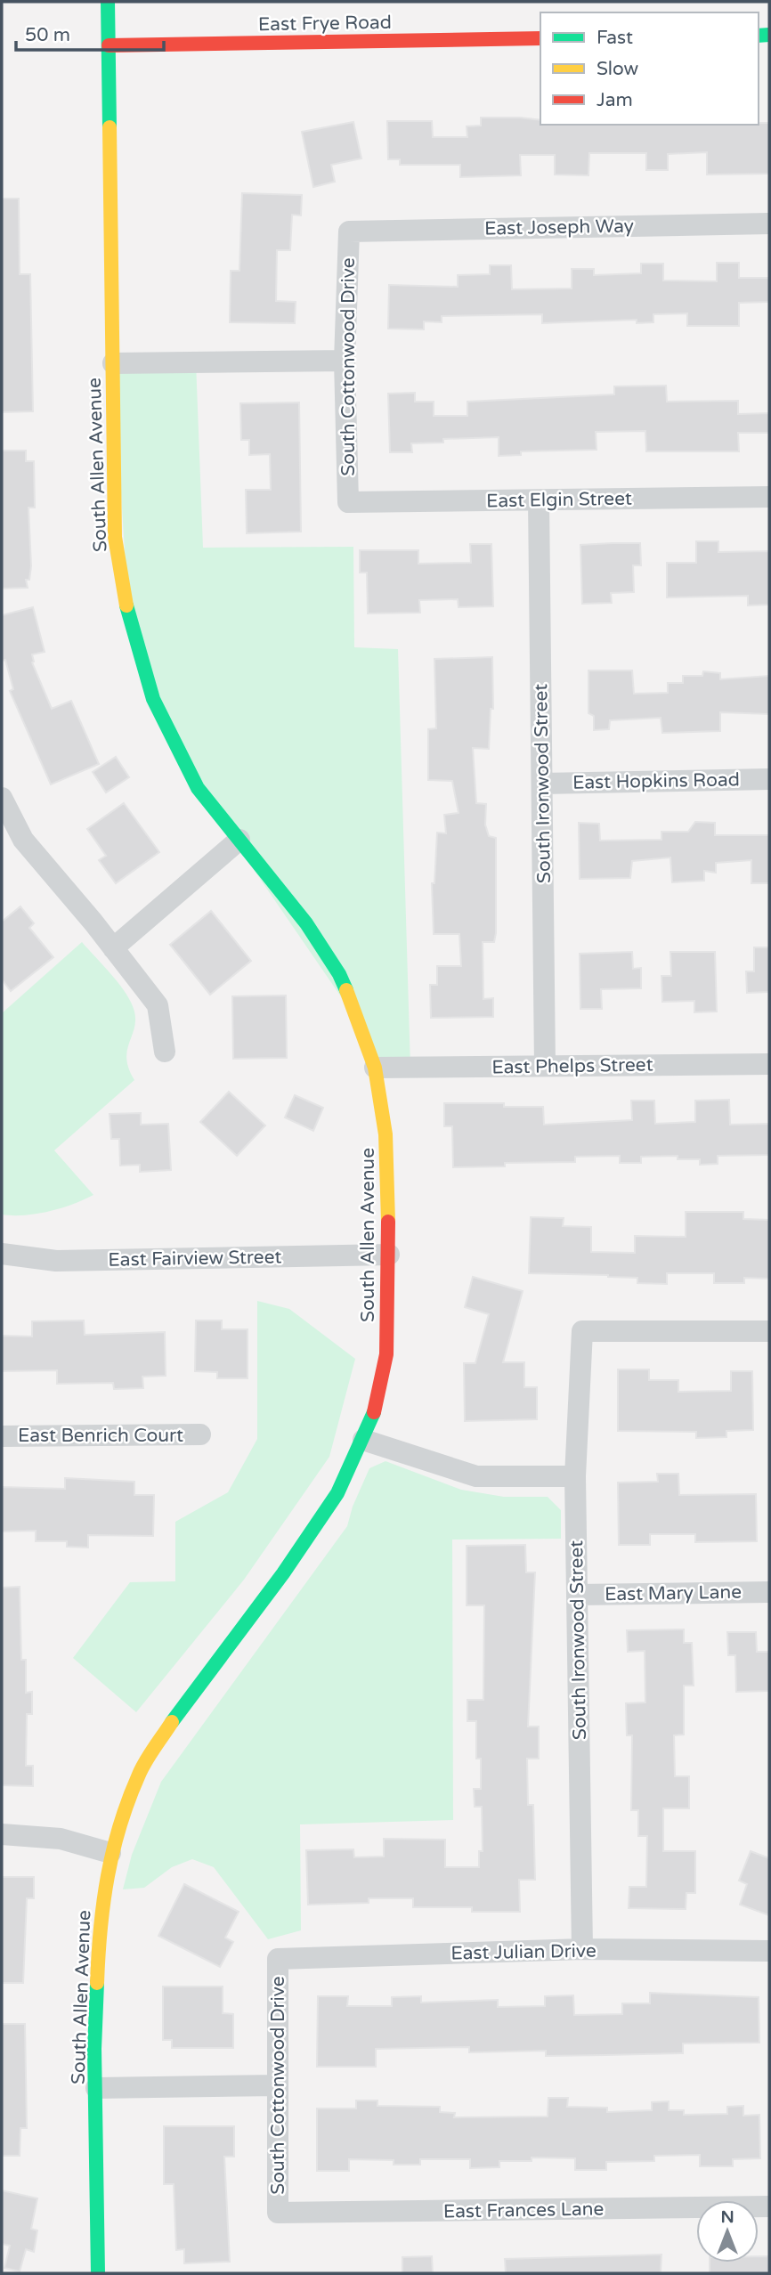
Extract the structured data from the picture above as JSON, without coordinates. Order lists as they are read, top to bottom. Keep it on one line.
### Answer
{"streets":{"street":["East Frye Road","East Joseph Way","South Cottonwood Drive","South Allen Avenue","East Elgin Street","East Hopkins Road","South Ironwood Street","East Phelps Street","East Fairview Street","East Benrich Court","East Mary Lane","East Julian Drive","East Frances Lane"]},"crossings":[["East Frye Road","South Allen Avenue"],["East Joseph Way","South Cottonwood Drive"],["South Cottonwood Drive","East Elgin Street"],["South Cottonwood Drive","East Julian Drive"],["South Cottonwood Drive","East Frances Lane"],["South Allen Avenue","East Phelps Street"],["South Allen Avenue","East Fairview Street"],["East Elgin Street","South Ironwood Street"],["East Hopkins Road","South Ironwood Street"],["South Ironwood Street","East Phelps Street"],["South Ironwood Street","East Mary Lane"],["South Ironwood Street","East Julian Drive"]],"legend":["Fast","Slow","Jam"],"scale_bar":"50 m","north":"top"}
